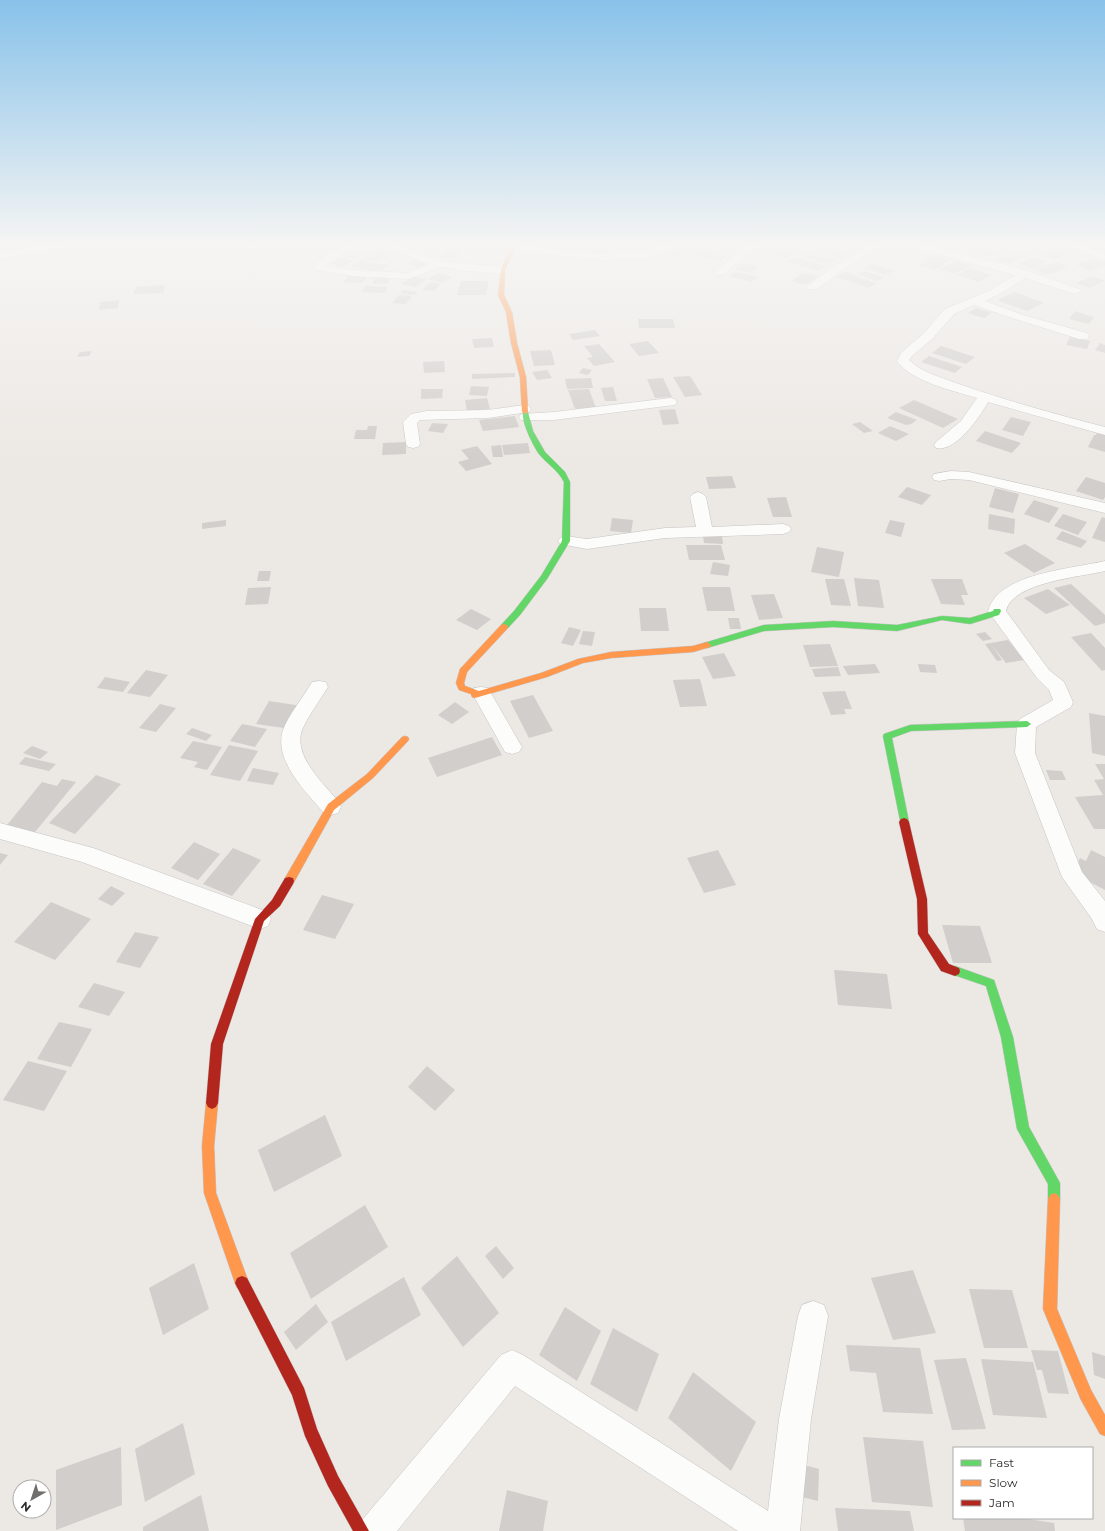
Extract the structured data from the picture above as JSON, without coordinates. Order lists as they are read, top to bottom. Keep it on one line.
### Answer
{"legend":["Fast","Slow","Jam"],"north":"bottom left"}
